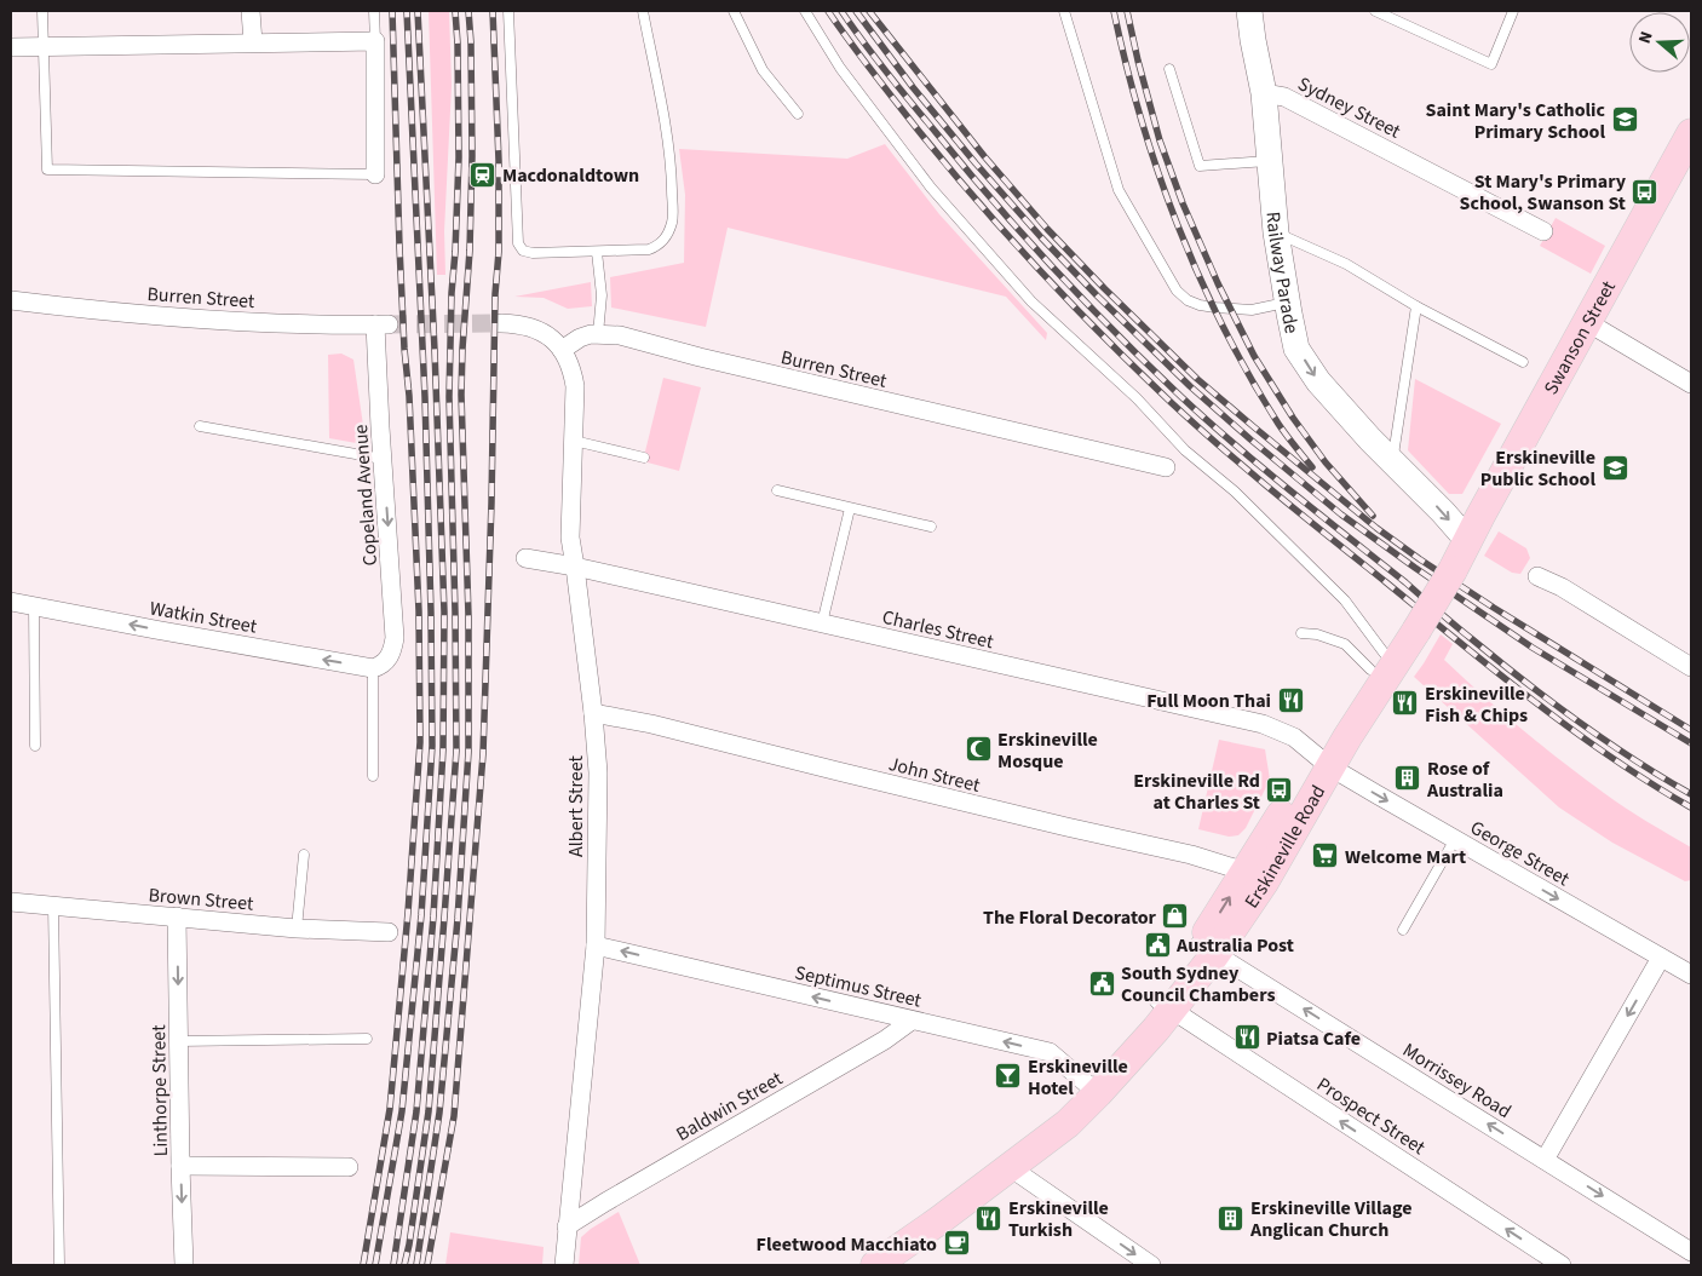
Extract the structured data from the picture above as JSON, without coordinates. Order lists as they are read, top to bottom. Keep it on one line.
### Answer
{"streets":{"main road":["Swanson Street","Erskineville Road"],"street":["Sydney Street","Railway Parade","Burren Street","Copeland Avenue","Watkin Street","Charles Street","John Street","Albert Street","George Street","Brown Street","Septimus Street","Morrissey Road","Linthorpe Street","Baldwin Street","Prospect Street"]},"crossings":[["Sydney Street","Railway Parade"],["Railway Parade","Swanson Street"],["Railway Parade","Erskineville Road"],["Burren Street","Copeland Avenue"],["Burren Street","Albert Street"],["Swanson Street","Erskineville Road"],["Copeland Avenue","Watkin Street"],["Charles Street","Albert Street"],["Charles Street","Erskineville Road"],["Charles Street","George Street"],["John Street","Albert Street"],["John Street","Erskineville Road"],["Albert Street","Septimus Street"],["Albert Street","Baldwin Street"],["Erskineville Road","George Street"],["Erskineville Road","Septimus Street"],["Erskineville Road","Morrissey Road"],["Erskineville Road","Prospect Street"],["Brown Street","Linthorpe Street"],["Septimus Street","Baldwin Street"]],"one_way":["Railway Parade","Copeland Avenue","Watkin Street","George Street","Septimus Street","Linthorpe Street","Prospect Street"],"places":{"school or university":["Saint Mary's Catholic Primary School","Erskineville Public School"],"station":["Macdonaldtown"],"bus stop":["St Mary's Primary School, Swanson St","Erskineville Rd at Charles St"],"restaurant":["Full Moon Thai","Erskineville Fish & Chips","Piatsa Cafe","Erskineville Turkish"],"mosque":["Erskineville Mosque"],"building":["Rose of Australia","Erskineville Village Anglican Church"],"supermarket":["Welcome Mart"],"shop":["The Floral Decorator"],"public building":["Australia Post","South Sydney Council Chambers"],"bar":["Erskineville Hotel"],"cafe":["Fleetwood Macchiato"]},"north":"left"}
